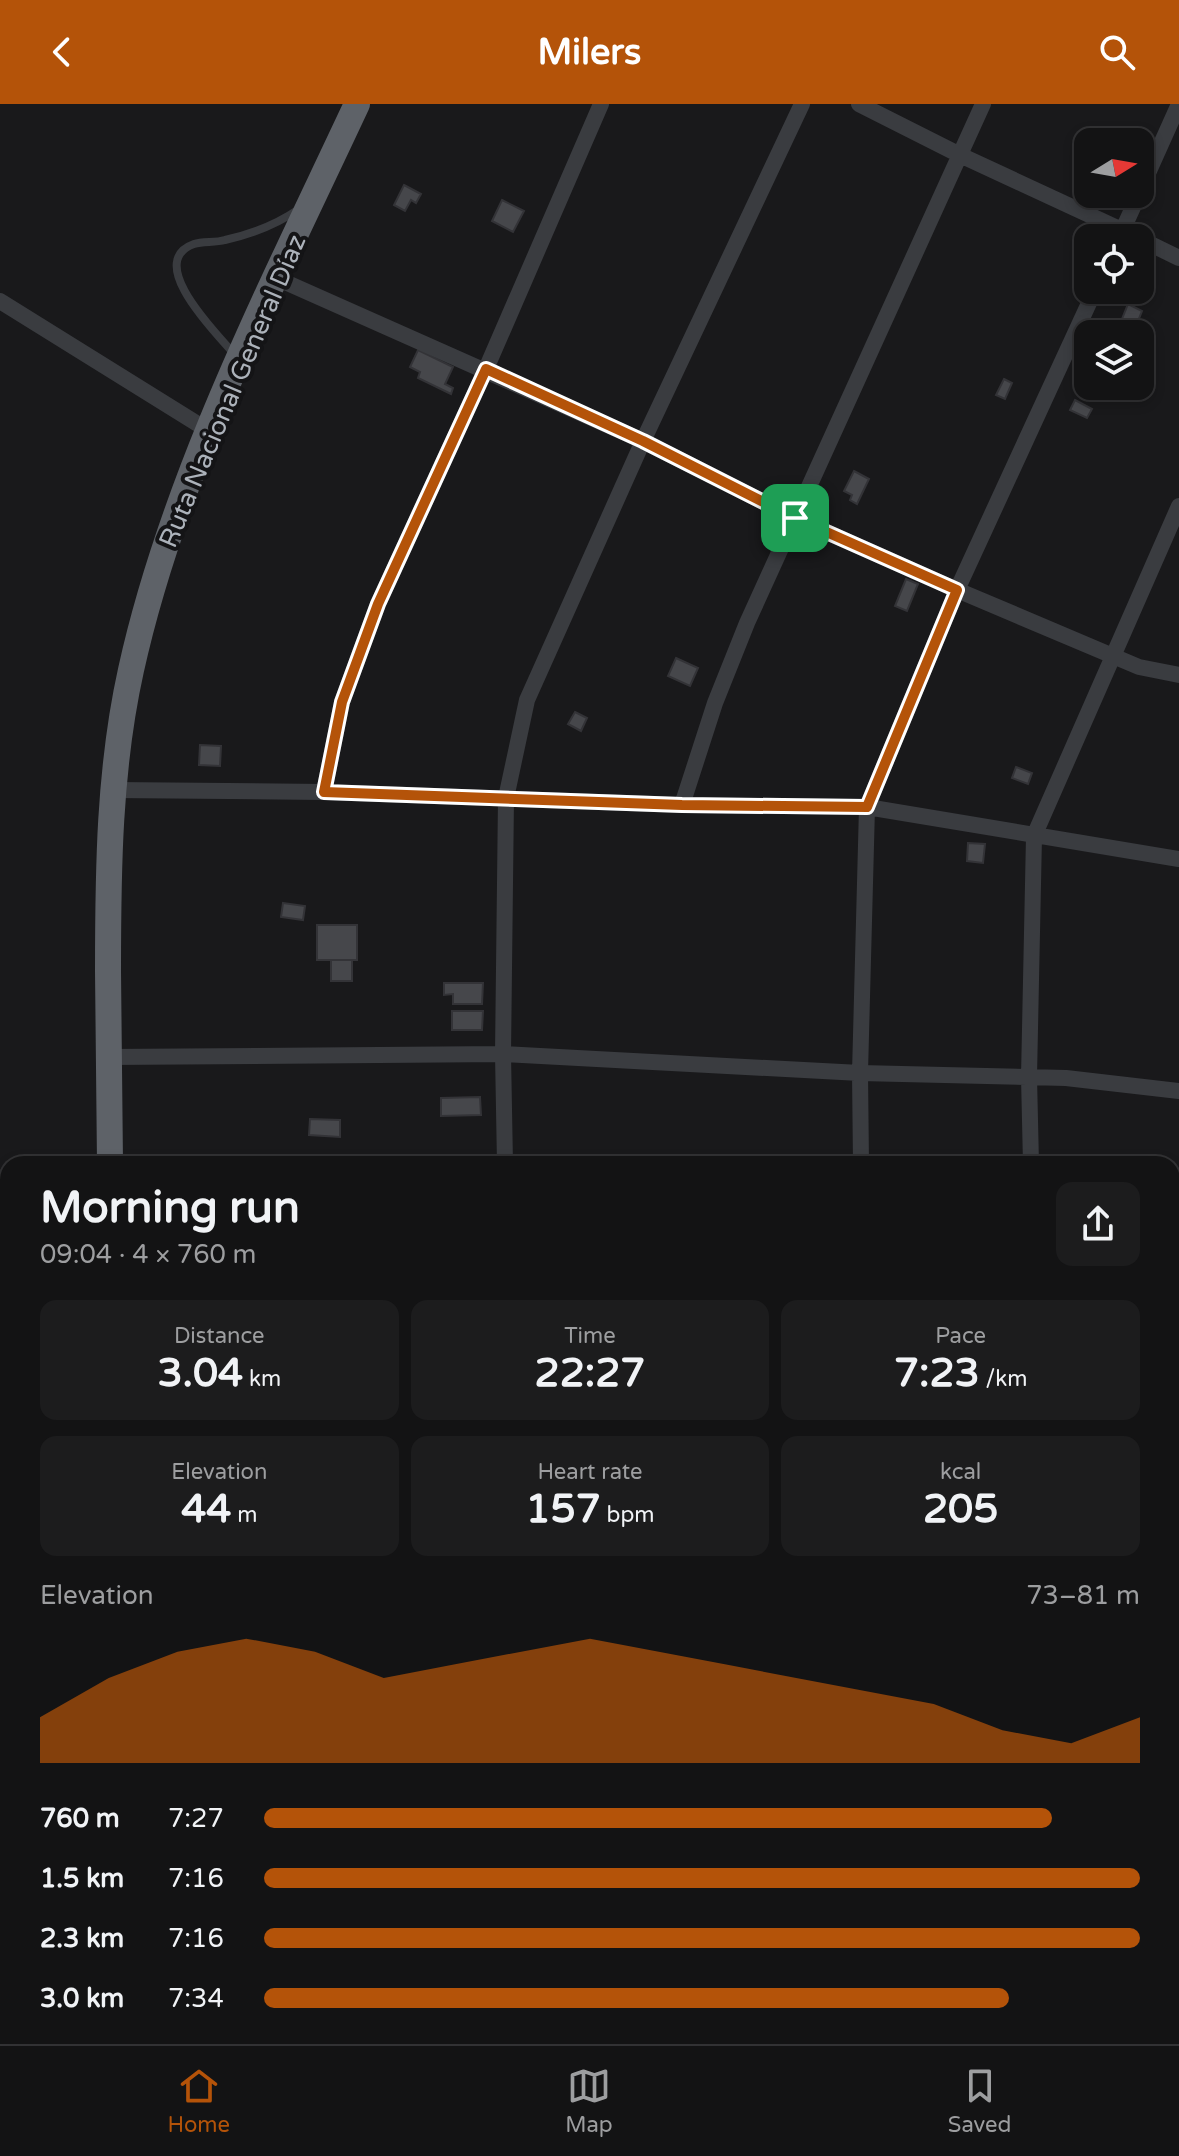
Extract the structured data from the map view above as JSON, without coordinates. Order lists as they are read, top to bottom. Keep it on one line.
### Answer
{"streets":{"highway":["Ruta Nacional General Díaz"]},"north":"right","page":{"header":"Milers","heading":["Morning run","09:04 · 4 × 760 m"],"stats":[["Distance","3.04 km"],["Time","22:27"],["Pace","7:23 /km"],["Elevation","44 m"],["Heart rate","157 bpm"],["kcal","205"]],"chart":["Elevation","73–81 m"],"list":[{"name":"760 m","note":"7:27"},{"name":"1.5 km","note":"7:16"},{"name":"2.3 km","note":"7:16"},{"name":"3.0 km","note":"7:34"}],"tabs":["Home","Map","Saved"]}}
